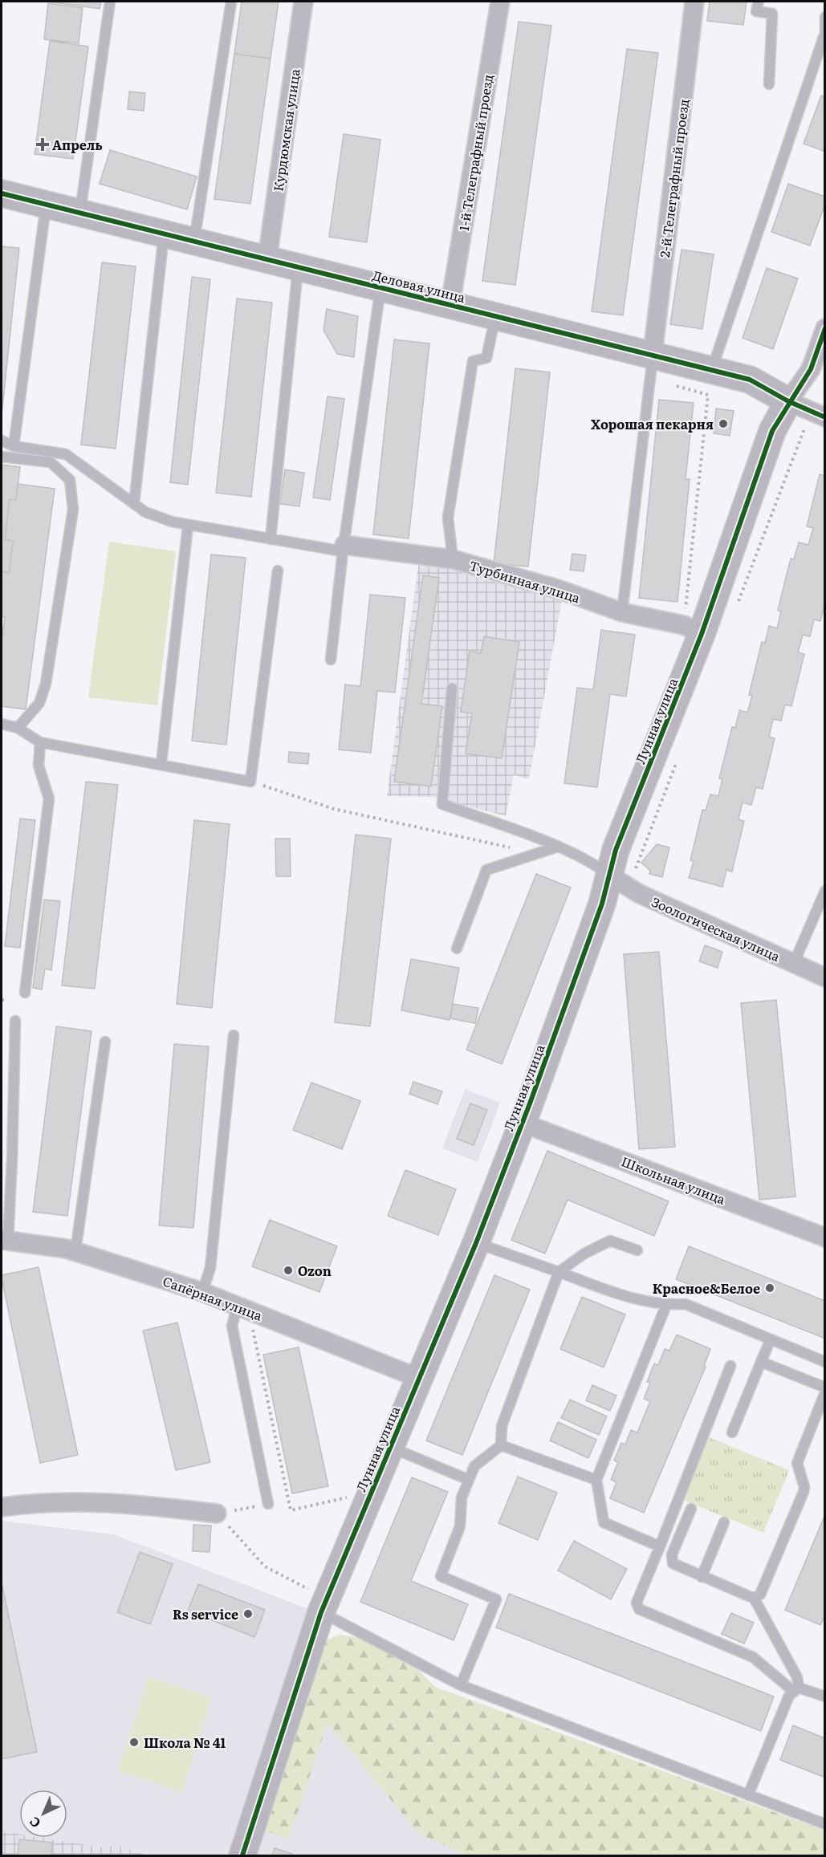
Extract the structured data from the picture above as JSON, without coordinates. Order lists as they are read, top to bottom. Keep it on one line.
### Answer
{"streets":{"street":["Курдюмская улица","1-й Телеграфный проезд","2-й Телеграфный проезд","Деловая улица","Турбинная улица","Лунная улица","Зоологическая улица","Школьная улица","Сапёрная улица"]},"crossings":[["Курдюмская улица","Деловая улица"],["1-й Телеграфный проезд","Деловая улица"],["2-й Телеграфный проезд","Деловая улица"],["Деловая улица","Лунная улица"],["Турбинная улица","Лунная улица"],["Лунная улица","Зоологическая улица"],["Лунная улица","Школьная улица"],["Лунная улица","Сапёрная улица"]],"places":{"health":["Апрель"],"other":["Хорошая пекарня","Ozon","Красное&Белое","Rs service","Школа № 41"]},"north":"bottom left"}
